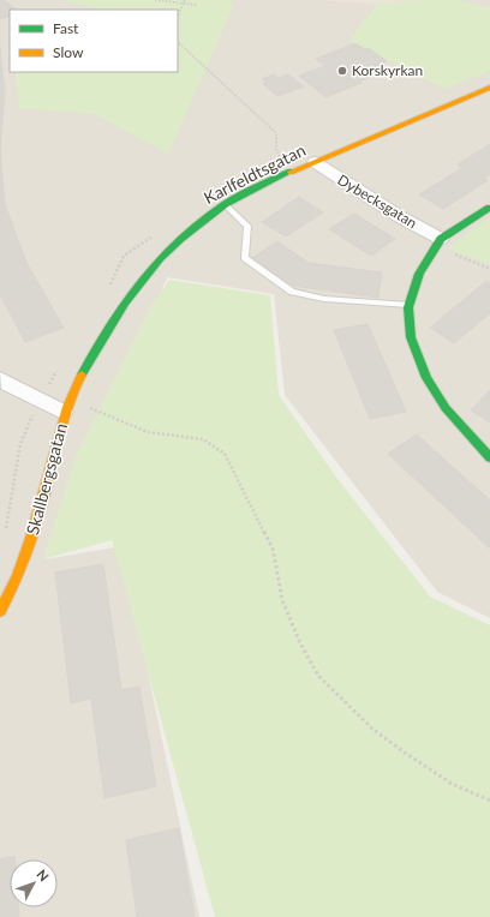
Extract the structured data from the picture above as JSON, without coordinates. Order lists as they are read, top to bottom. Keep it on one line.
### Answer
{"streets":{"street":["Karlfeldtsgatan","Dybecksgatan","Skallbergsgatan"]},"crossings":[["Karlfeldtsgatan","Dybecksgatan"],["Karlfeldtsgatan","Skallbergsgatan"]],"places":["Korskyrkan"],"legend":["Fast","Slow"],"north":"top right"}
